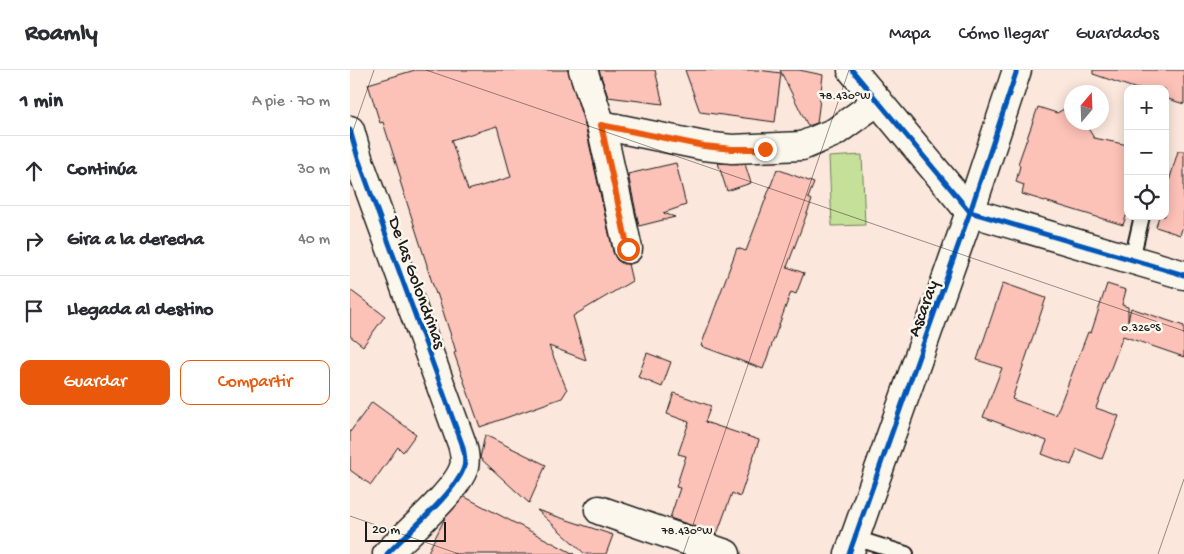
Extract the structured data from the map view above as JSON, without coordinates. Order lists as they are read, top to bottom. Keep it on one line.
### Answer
{"streets":{"street":["De las Golondrinas","Ascaray"]},"scale_bar":"20 m","north":"top","page":{"header":"Roamly","nav":["Mapa","Cómo llegar","Guardados"],"heading":["1 min","A pie · 70 m"],"map_buttons":["+","−"],"list":[["Continúa","30 m"],["Gira a la derecha","40 m"],"Llegada al destino"],"buttons":["Guardar","Compartir"],"scale":"20 m"},"coordinates":["78.430°W","0.326°S"]}
